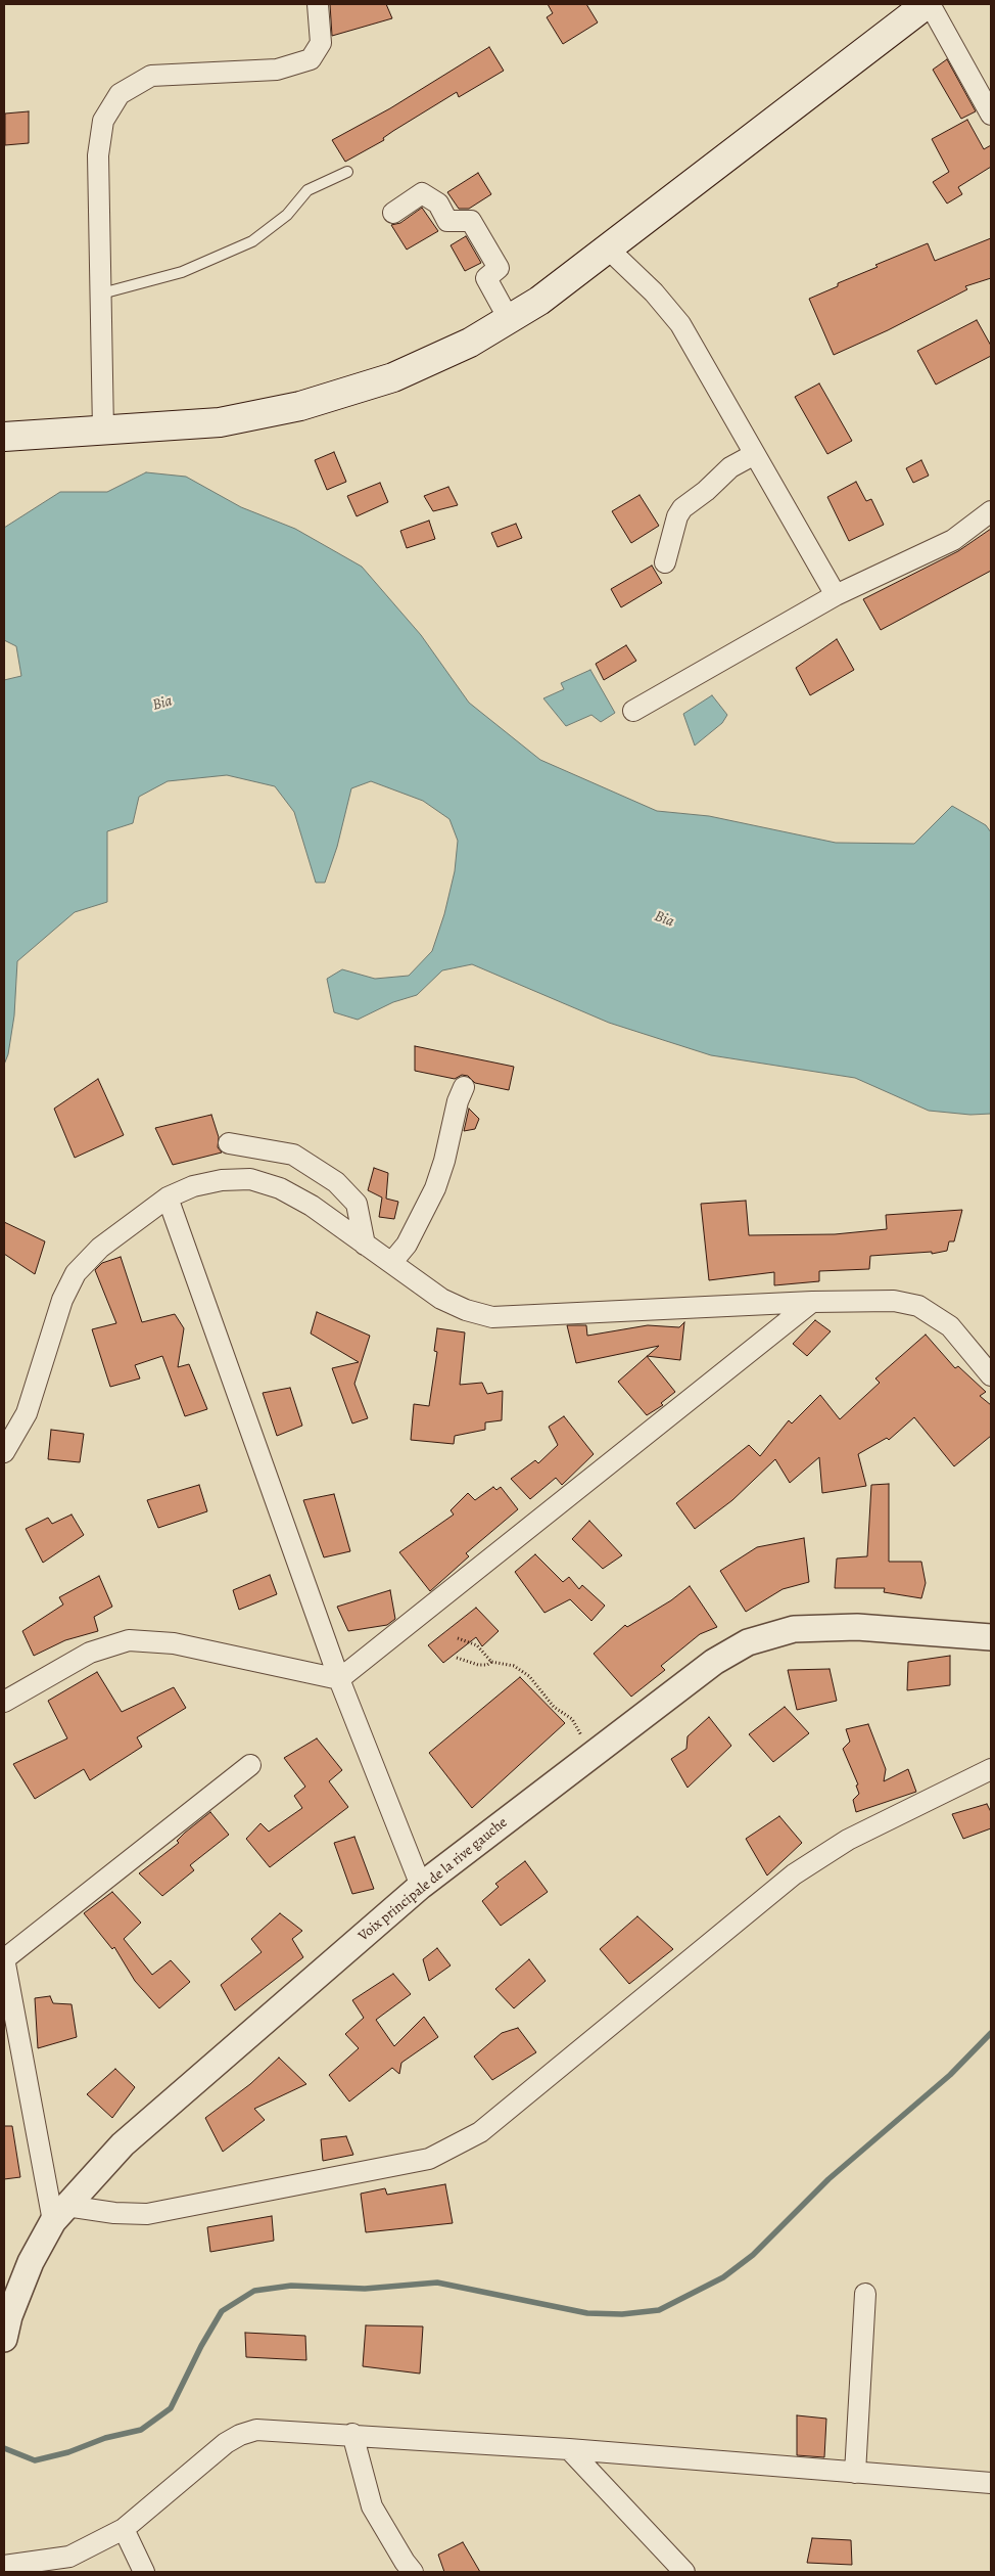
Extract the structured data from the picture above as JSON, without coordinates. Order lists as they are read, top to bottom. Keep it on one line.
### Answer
{"streets":{"street":["Voix principale de la rive gauche"]},"water":["Bia"]}
